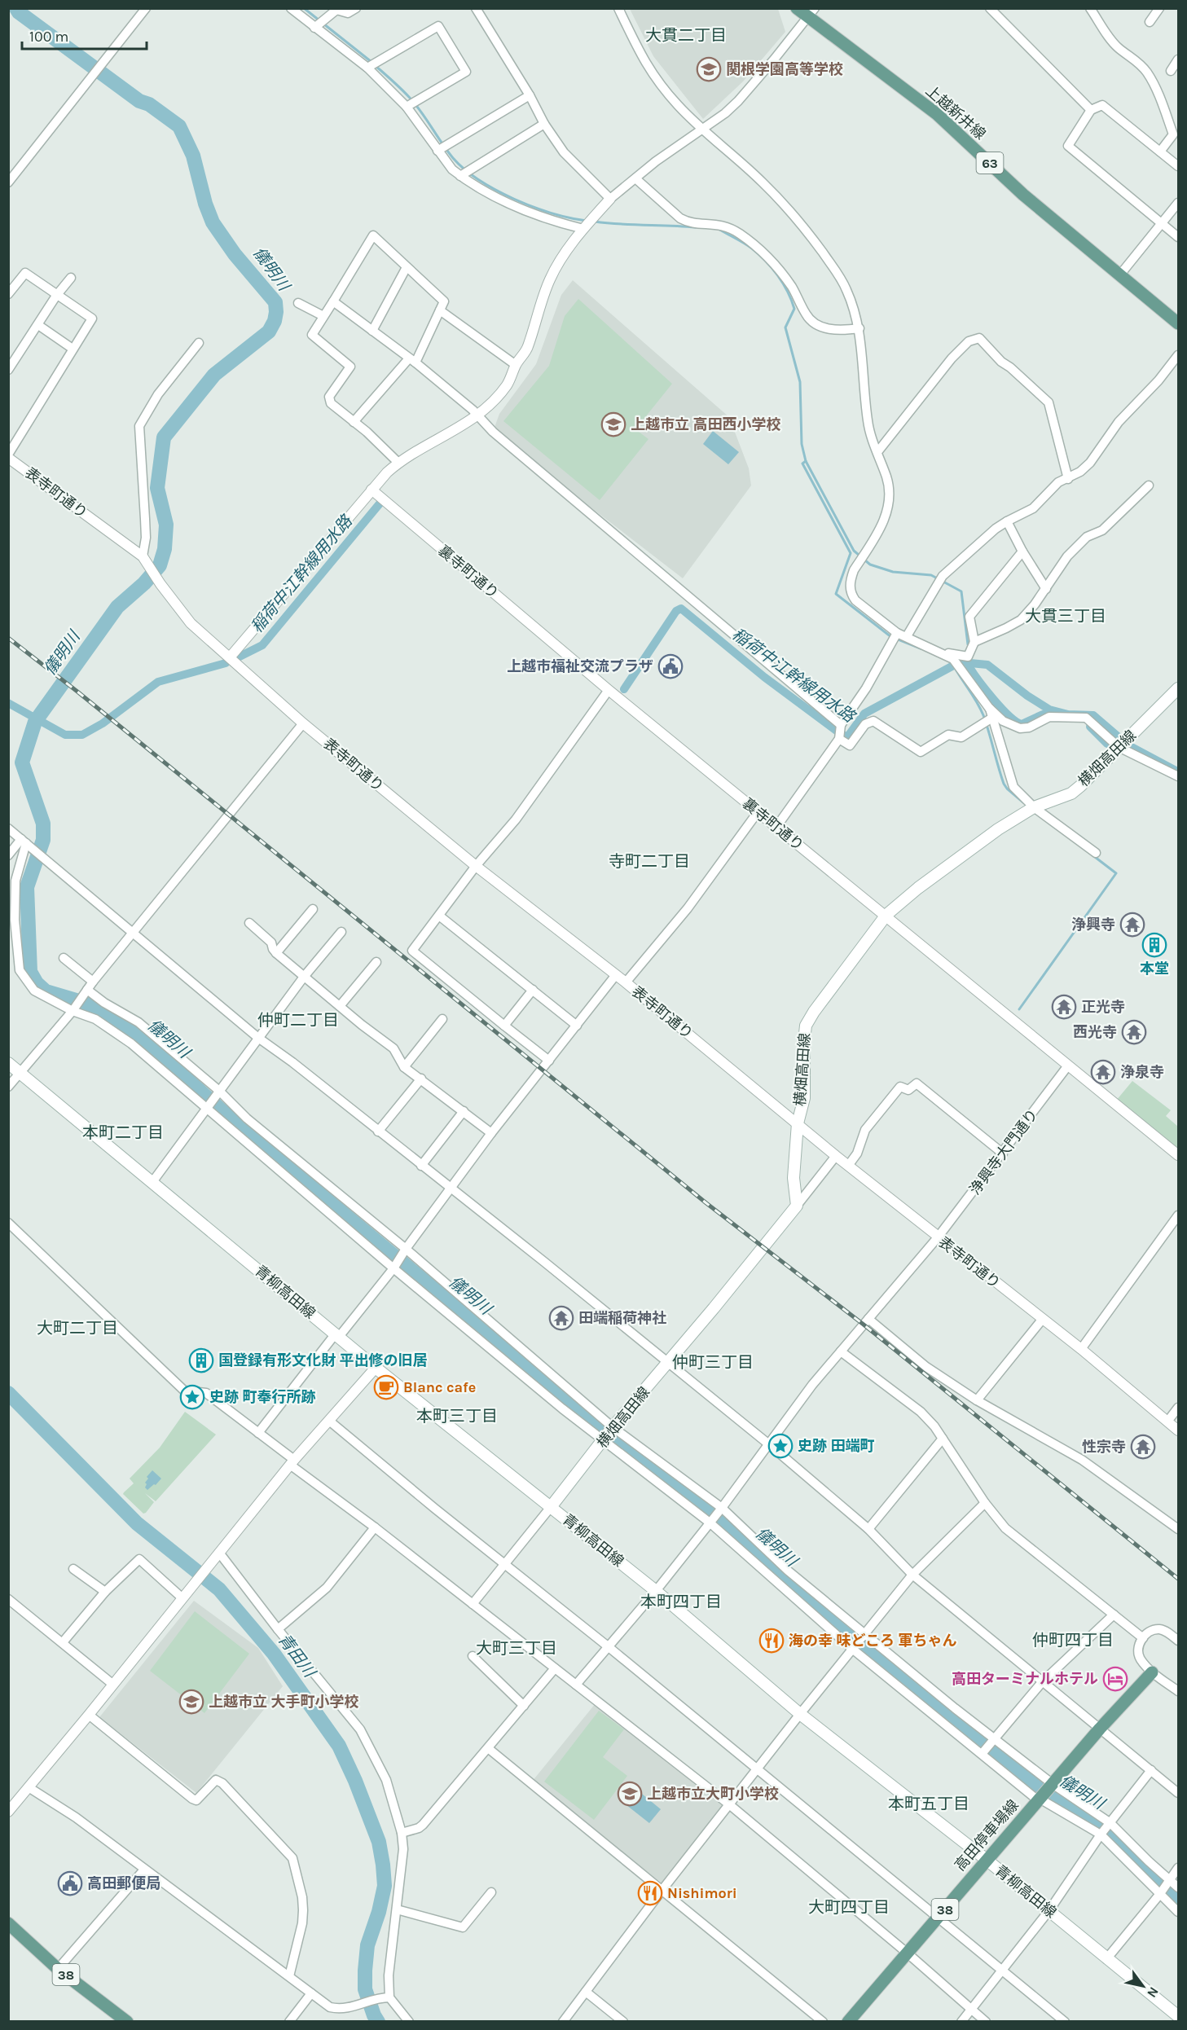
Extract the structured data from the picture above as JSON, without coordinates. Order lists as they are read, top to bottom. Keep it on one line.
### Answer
{"streets":{"main road":["上越新井線","63","横畑高田線","青柳高田線","高田停車場線","38"],"street":["表寺町通り","裏寺町通り","浄興寺大門通り"]},"crossings":[["表寺町通り","横畑高田線"],["表寺町通り","浄興寺大門通り"],["裏寺町通り","横畑高田線"],["裏寺町通り","浄興寺大門通り"],["横畑高田線","青柳高田線"],["浄興寺大門通り","青柳高田線"],["青柳高田線","高田停車場線"]],"districts":["大貫二丁目","大貫三丁目","寺町二丁目","仲町二丁目","本町二丁目","大町二丁目","仲町三丁目","本町三丁目","本町四丁目","仲町四丁目","大町三丁目","本町五丁目","大町四丁目"],"water":["儀明川","稲荷中江幹線用水路","青田川"],"places":{"school or university":["関根学園高等学校","上越市立 高田西小学校","上越市立 大手町小学校","上越市立大町小学校"],"public building":["上越市福祉交流プラザ","高田郵便局"],"temple":["浄興寺","正光寺","西光寺","浄泉寺","田端稲荷神社","性宗寺"],"building":["本堂","国登録有形文化財 平出修の旧居"],"cafe":["Blanc cafe"],"place":["史跡 町奉行所跡","史跡 田端町"],"restaurant":["海の幸 味どころ 軍ちゃん","Nishimori"],"hotel":["高田ターミナルホテル"]},"scale_bar":"100 m","north":"bottom right"}
